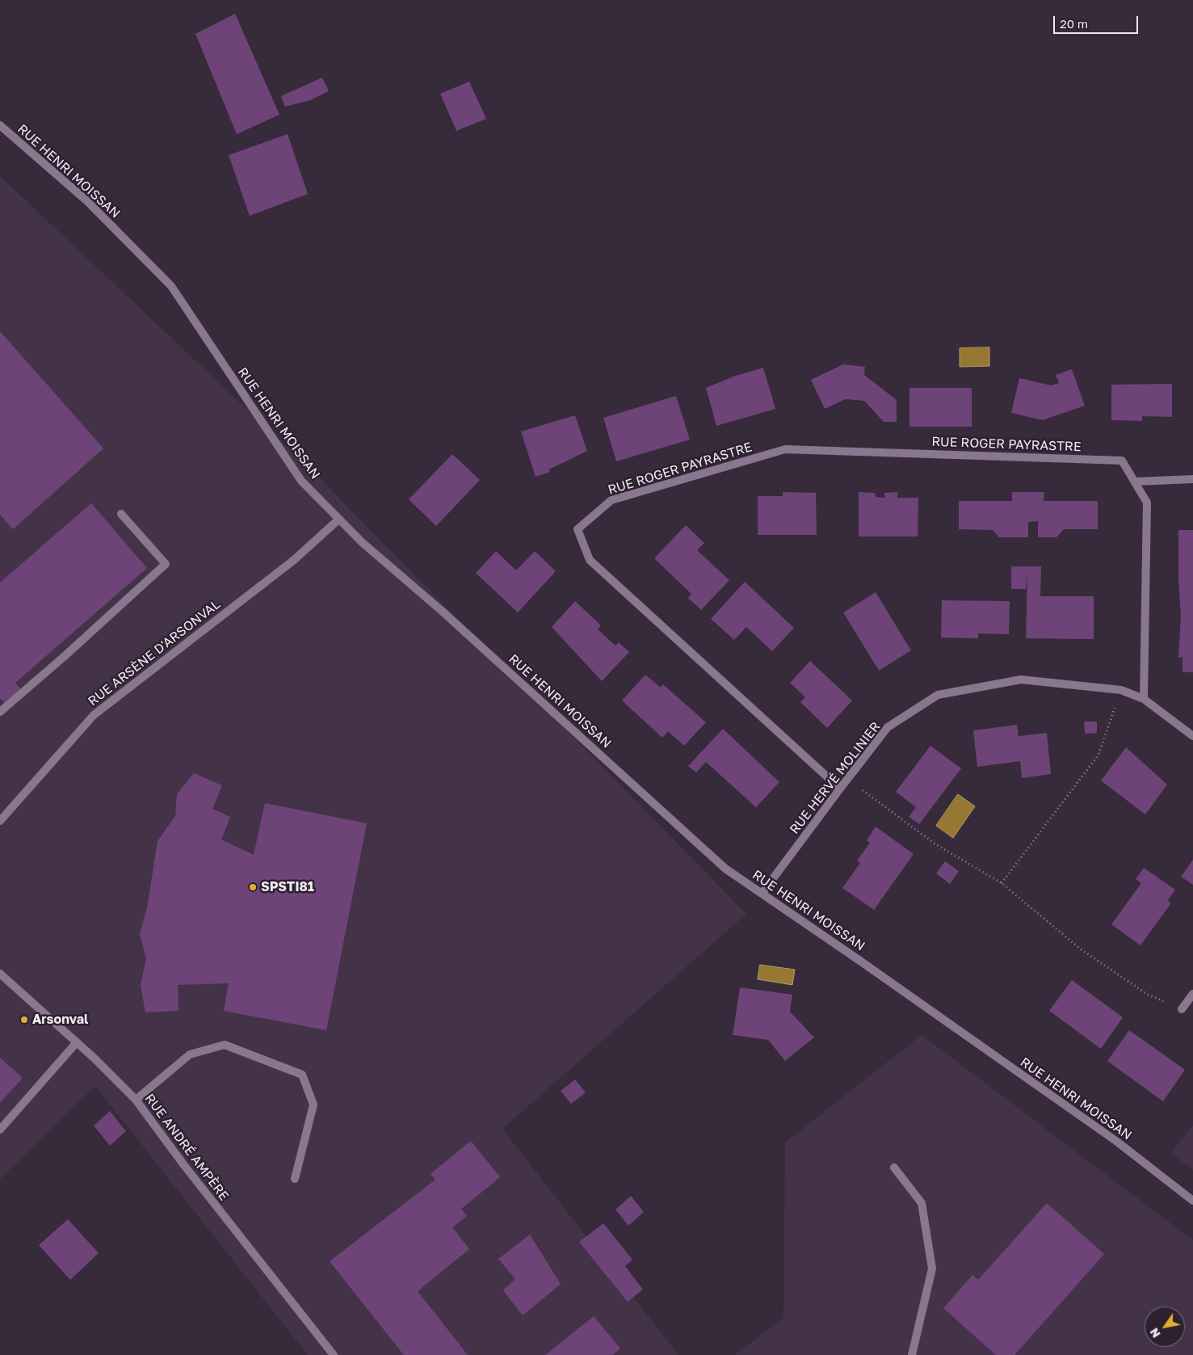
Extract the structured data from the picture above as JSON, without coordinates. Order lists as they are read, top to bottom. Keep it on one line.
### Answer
{"streets":{"street":["RUE HENRI MOISSAN","RUE ROGER PAYRASTRE","RUE ARSÈNE D'ARSONVAL","RUE HERVÉ MOLINIER","RUE ANDRÉ AMPÈRE"]},"crossings":[["RUE HENRI MOISSAN","RUE ARSÈNE D'ARSONVAL"],["RUE HENRI MOISSAN","RUE HERVÉ MOLINIER"],["RUE ROGER PAYRASTRE","RUE HERVÉ MOLINIER"]],"places":["SPSTI81","Arsonval"],"scale_bar":"20 m","north":"bottom left"}
